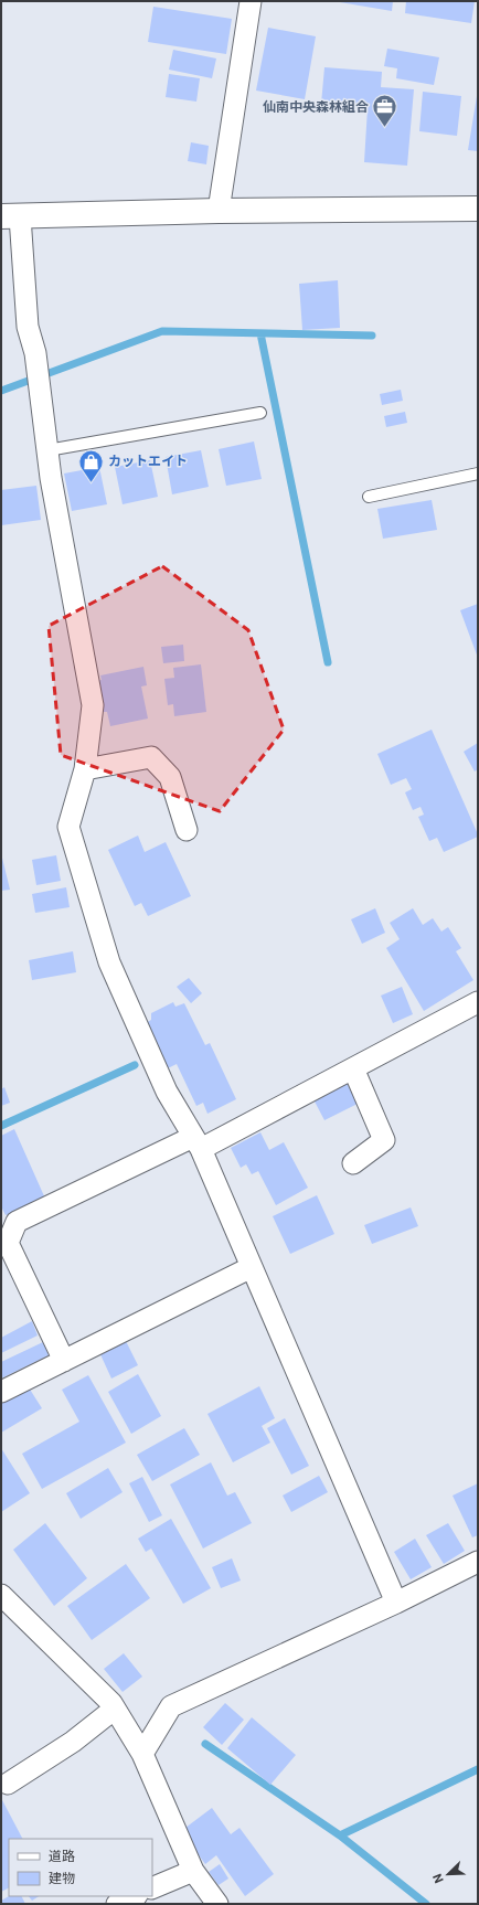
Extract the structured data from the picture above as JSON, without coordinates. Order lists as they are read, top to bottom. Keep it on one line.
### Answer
{"places":{"office":["仙南中央森林組合"],"shop":["カットエイト"]},"legend":["道路","建物"],"north":"bottom left"}
